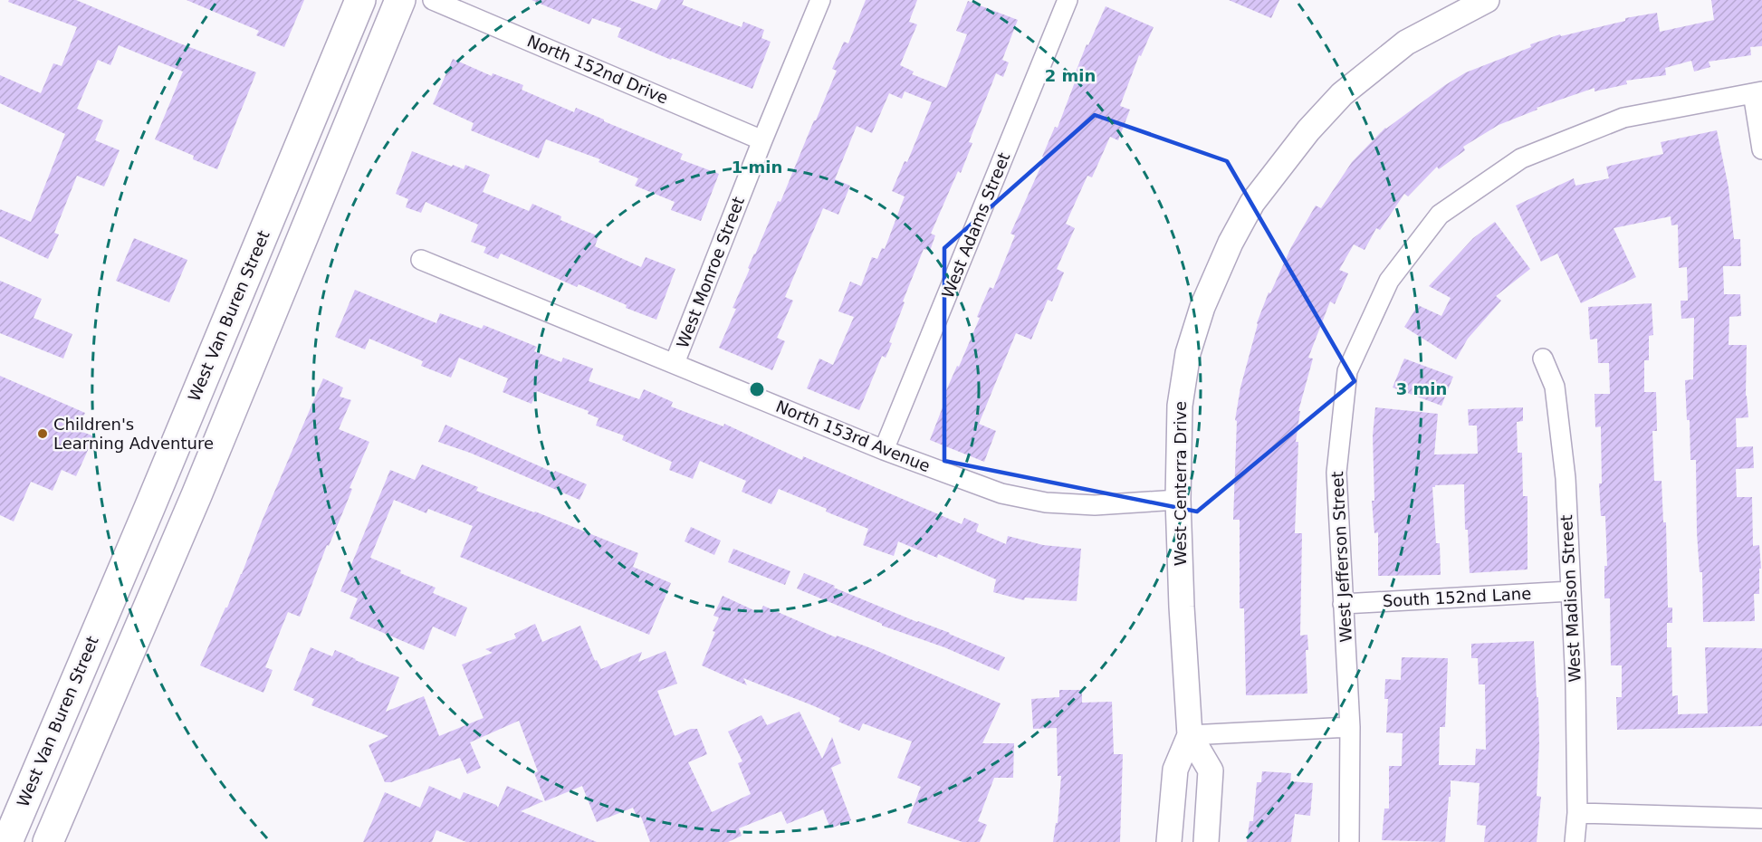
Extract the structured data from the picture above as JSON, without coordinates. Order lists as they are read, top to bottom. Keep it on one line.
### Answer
{"streets":{"main road":["West Van Buren Street"],"street":["North 152nd Drive","West Adams Street","West Monroe Street","North 153rd Avenue","West Centerra Drive","West Jefferson Street","South 152nd Lane","West Madison Street"]},"crossings":[["North 152nd Drive","West Monroe Street"],["West Adams Street","North 153rd Avenue"],["West Monroe Street","North 153rd Avenue"],["North 153rd Avenue","West Centerra Drive"],["West Jefferson Street","South 152nd Lane"],["South 152nd Lane","West Madison Street"]],"places":["Children's Learning Adventure"],"rings":["2 min","1 min","3 min"]}
